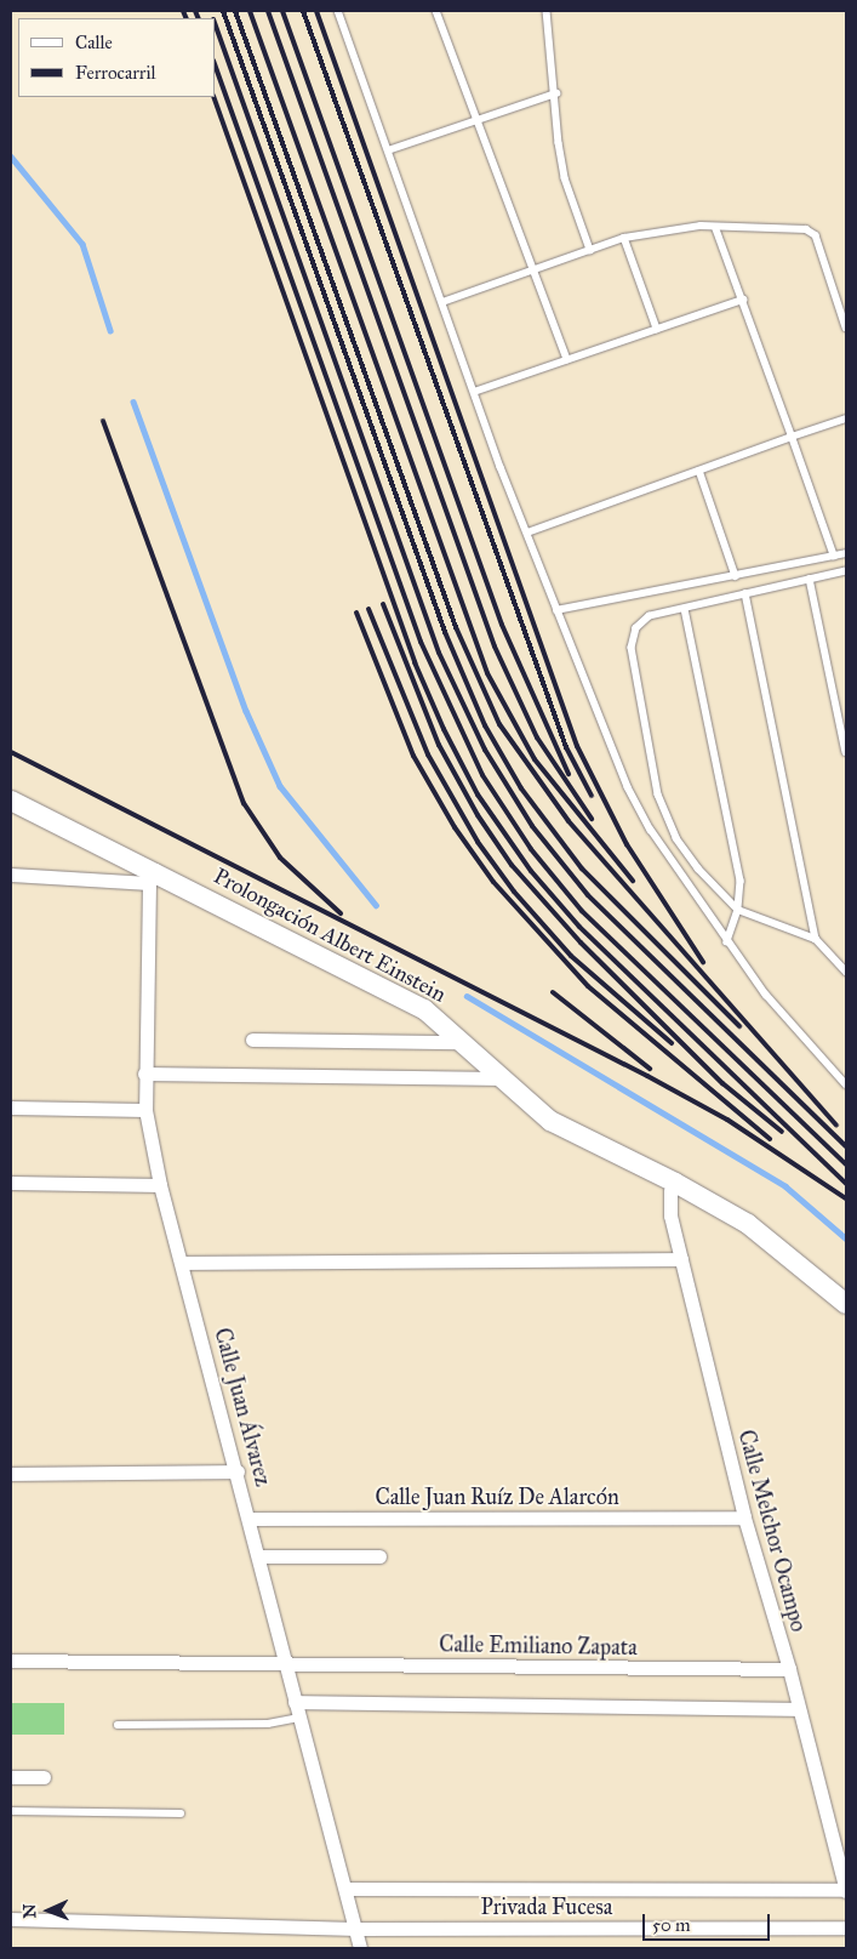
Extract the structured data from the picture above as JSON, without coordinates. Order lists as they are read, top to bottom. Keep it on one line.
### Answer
{"streets":{"main road":["Prolongación Albert Einstein"],"street":["Calle Juan Álvarez","Calle Juan Ruíz De Alarcón","Calle Melchor Ocampo","Calle Emiliano Zapata","Privada Fucesa"]},"crossings":[["Prolongación Albert Einstein","Calle Juan Álvarez"],["Prolongación Albert Einstein","Calle Melchor Ocampo"],["Calle Juan Álvarez","Calle Juan Ruíz De Alarcón"],["Calle Juan Álvarez","Calle Emiliano Zapata"],["Calle Juan Álvarez","Privada Fucesa"],["Calle Juan Ruíz De Alarcón","Calle Melchor Ocampo"],["Calle Melchor Ocampo","Calle Emiliano Zapata"]],"legend":["Calle","Ferrocarril"],"scale_bar":"50 m","north":"left"}
